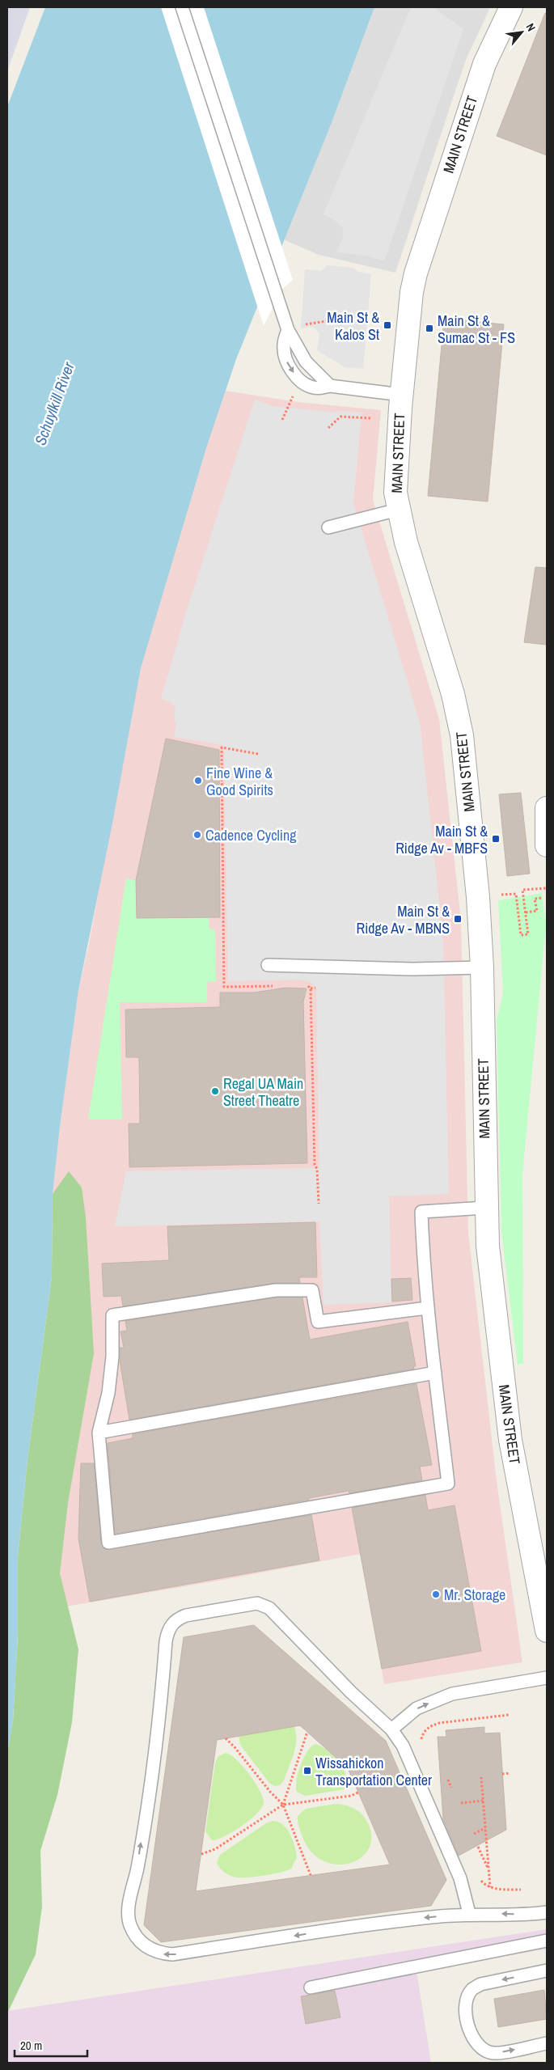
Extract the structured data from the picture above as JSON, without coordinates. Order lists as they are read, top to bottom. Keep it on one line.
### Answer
{"streets":{"street":["MAIN STREET"]},"water":["Schuylkill River"],"places":{"transit":["Main St & Kalos St","Main St & Sumac St - FS","Main St & Ridge Av - MBFS","Main St & Ridge Av - MBNS","Wissahickon Transportation Center"],"other":["Fine Wine & Good Spirits","Cadence Cycling","Regal UA Main Street Theatre","Mr. Storage"]},"scale_bar":"20 m","north":"top right"}
